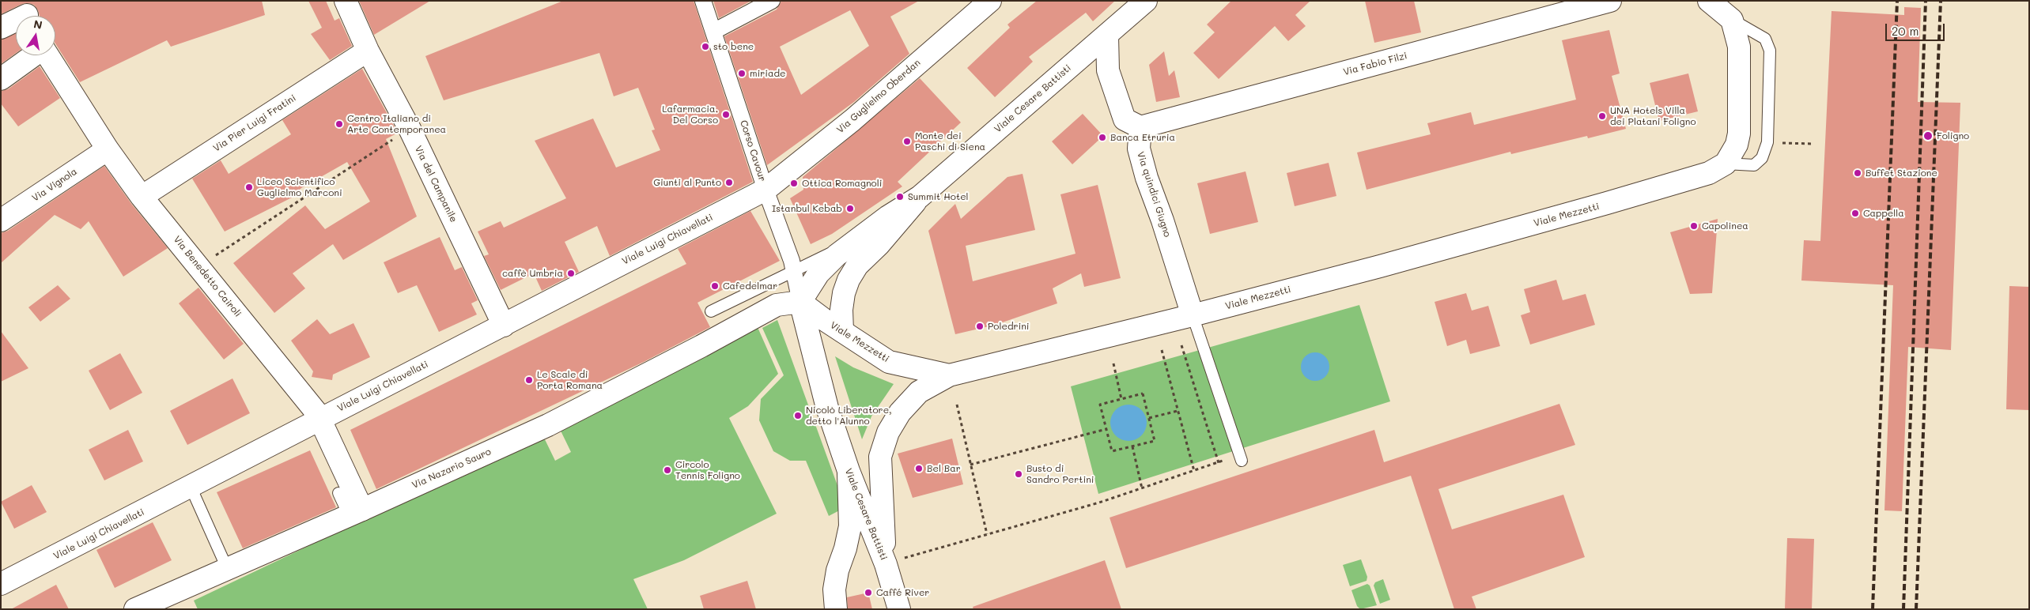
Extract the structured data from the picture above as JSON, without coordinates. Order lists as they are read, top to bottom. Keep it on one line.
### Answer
{"streets":{"street":["Via Fabio Filzi","Via Guglielmo Oberdan","Viale Cesare Battisti","Via Pier Luigi Fratini","Corso Cavour","Via del Campanile","Via Vignola","Via quindici Giugno","Viale Mezzetti","Viale Luigi Chiavellati","Via Benedetto Cairoli","Via Nazario Sauro"]},"crossings":[["Via Fabio Filzi","Via quindici Giugno"],["Via Guglielmo Oberdan","Corso Cavour"],["Via Guglielmo Oberdan","Viale Luigi Chiavellati"],["Viale Cesare Battisti","Corso Cavour"],["Viale Cesare Battisti","Viale Mezzetti"],["Viale Cesare Battisti","Via Nazario Sauro"],["Via Pier Luigi Fratini","Via del Campanile"],["Via Pier Luigi Fratini","Via Benedetto Cairoli"],["Corso Cavour","Viale Mezzetti"],["Corso Cavour","Viale Luigi Chiavellati"],["Corso Cavour","Via Nazario Sauro"],["Via del Campanile","Viale Luigi Chiavellati"],["Via Vignola","Via Benedetto Cairoli"],["Via quindici Giugno","Viale Mezzetti"],["Viale Mezzetti","Via Nazario Sauro"],["Viale Luigi Chiavellati","Via Benedetto Cairoli"],["Via Benedetto Cairoli","Via Nazario Sauro"]],"places":["sto bene","miriade","Lafarmacia. Del Corso","UNA Hotels Villa dei Platani Foligno","Centro Italiano di Arte Contemporanea","Foligno","Banca Etruria","Monte dei Paschi di Siena","Buffet Stazione","Giunti al Punto","Ottica Romagnoli","Liceo Scientifico Guglielmo Marconi","Summit Hotel","Istanbul Kebab","Cappella","Capolinea","caffè Umbria","Cafedelmar","Poledrini","Le Scale di Porta Romana","Nicolò Liberatore, detto l'Alunno","Bel Bar","Circolo Tennis Foligno","Busto di Sandro Pertini","Caffé River"],"scale_bar":"20 m","north":"top"}
